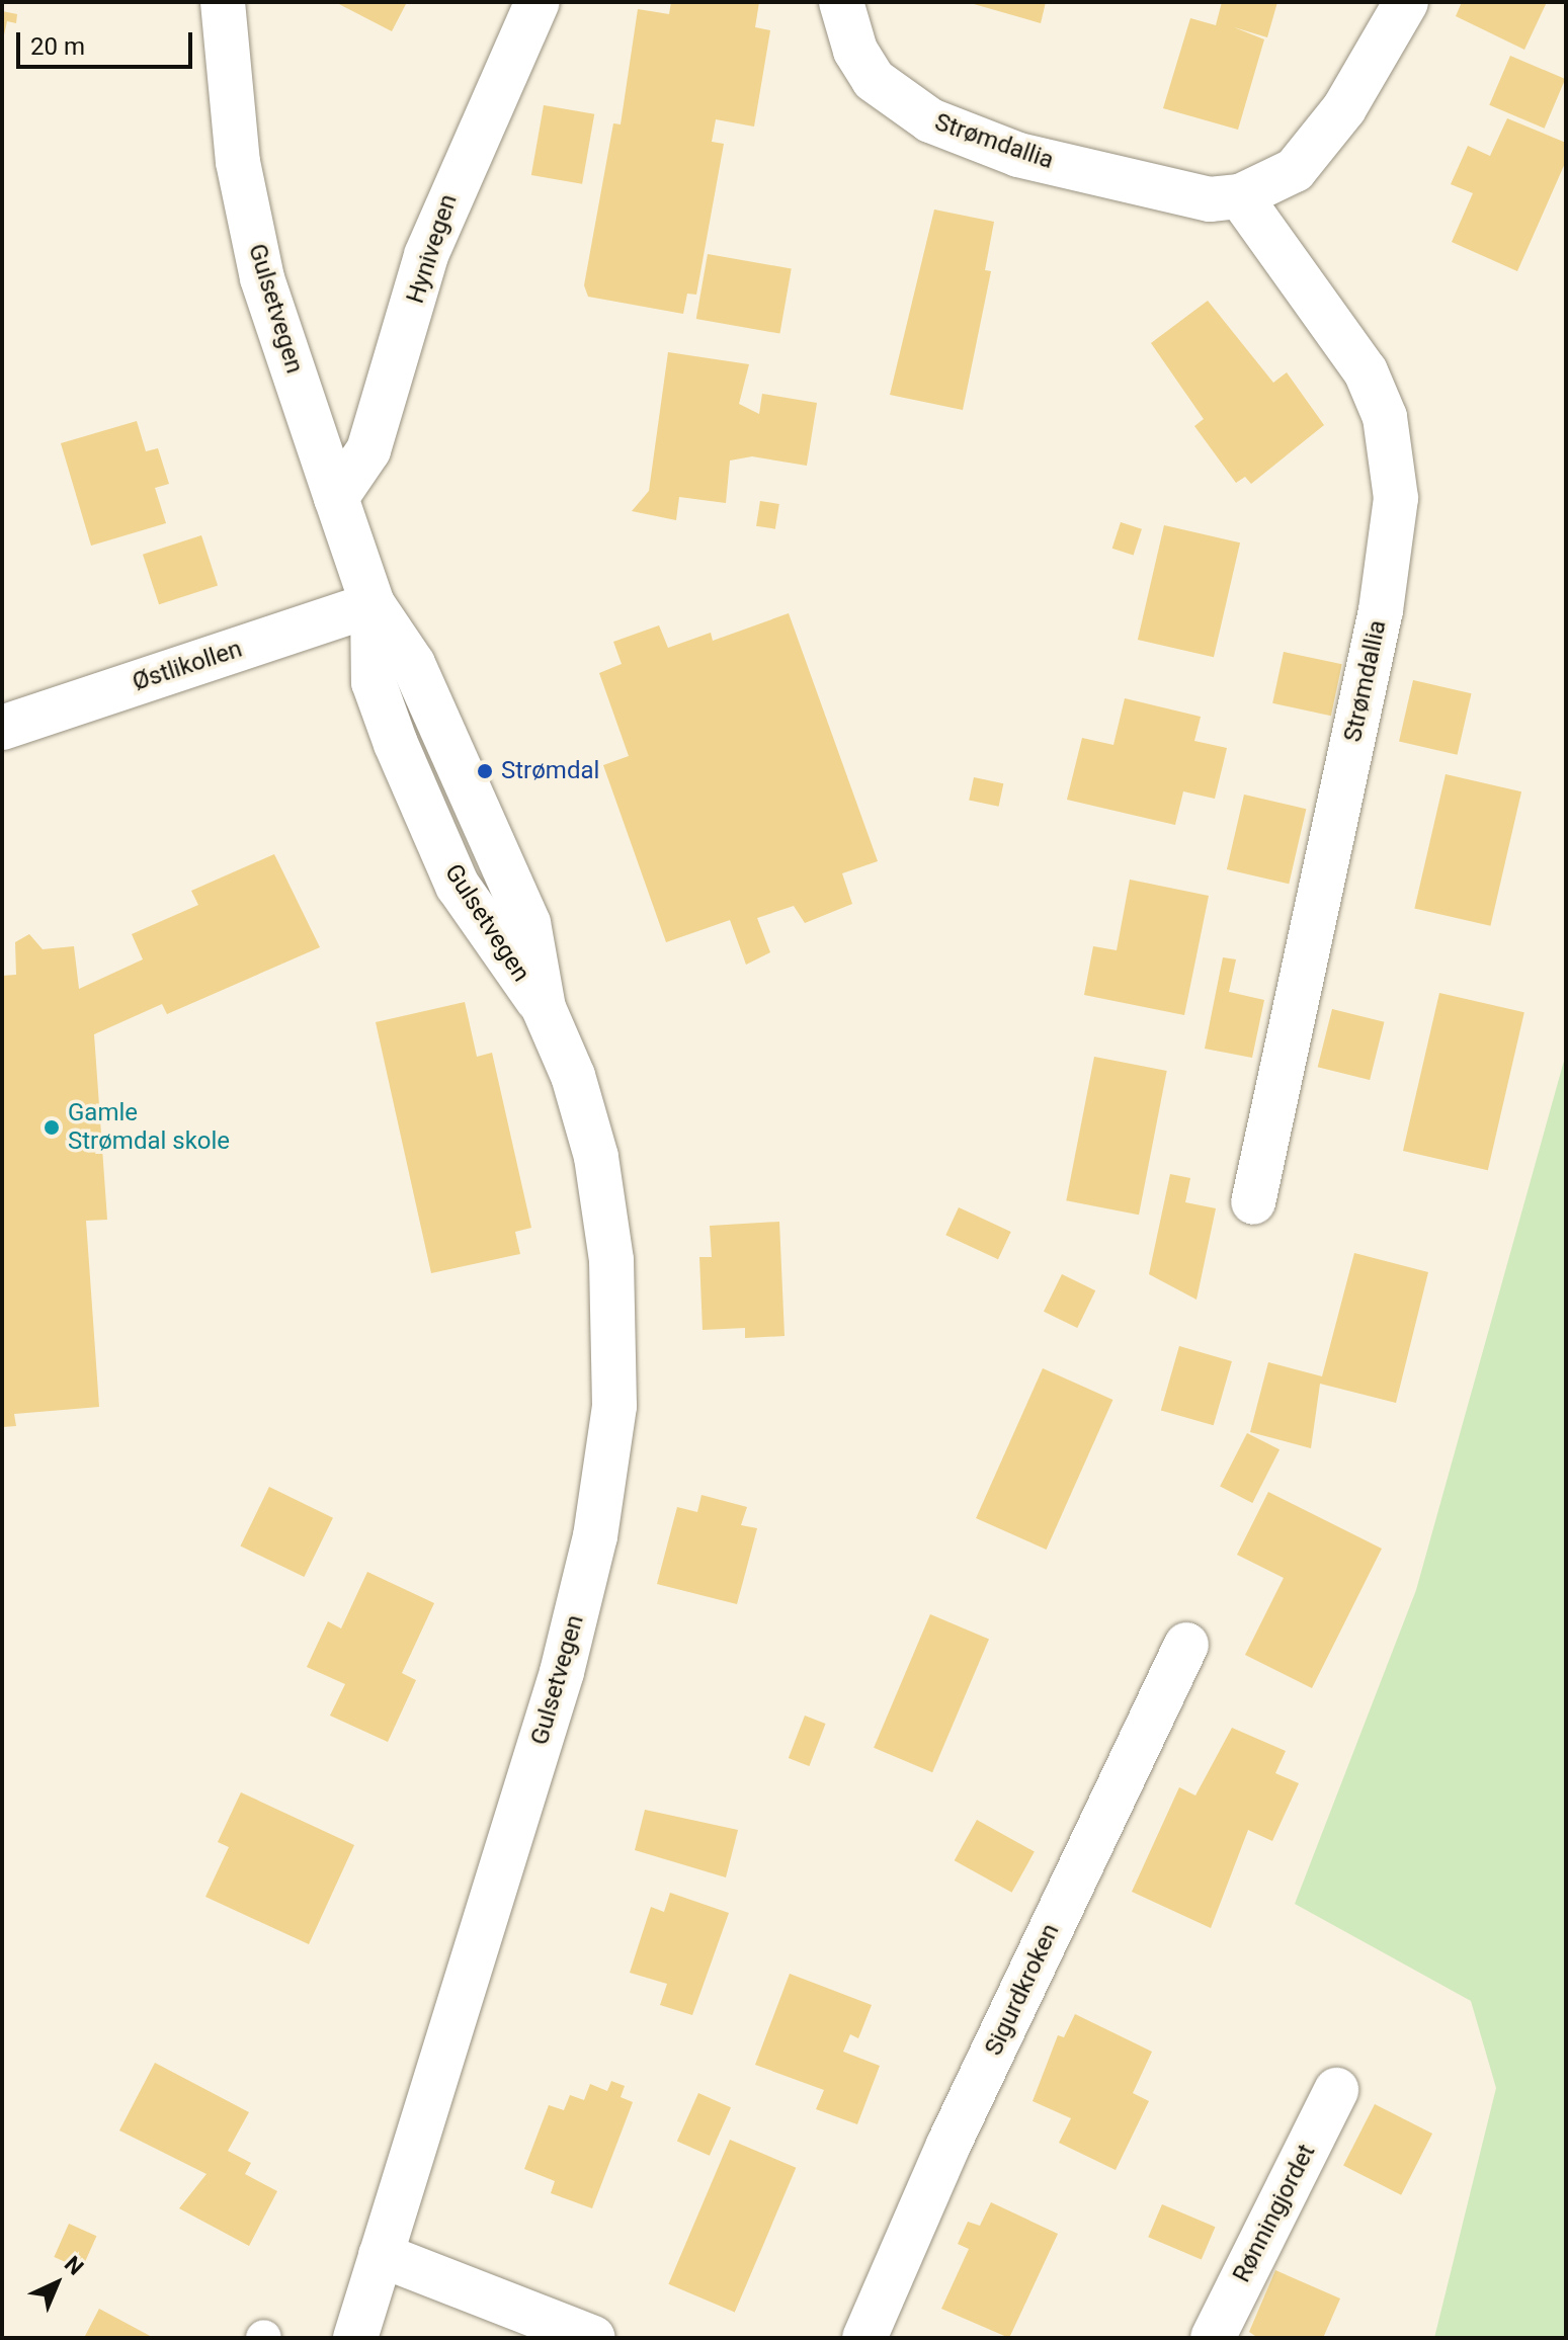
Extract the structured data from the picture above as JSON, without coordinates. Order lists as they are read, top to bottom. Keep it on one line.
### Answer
{"streets":{"street":["Strømdallia","Hynivegen","Gulsetvegen","Østlikollen","Sigurdkroken","Rønningjordet"]},"crossings":[["Hynivegen","Gulsetvegen"],["Gulsetvegen","Østlikollen"]],"places":["Strømdal","Gamle Strømdal skole"],"scale_bar":"20 m","north":"top right"}
